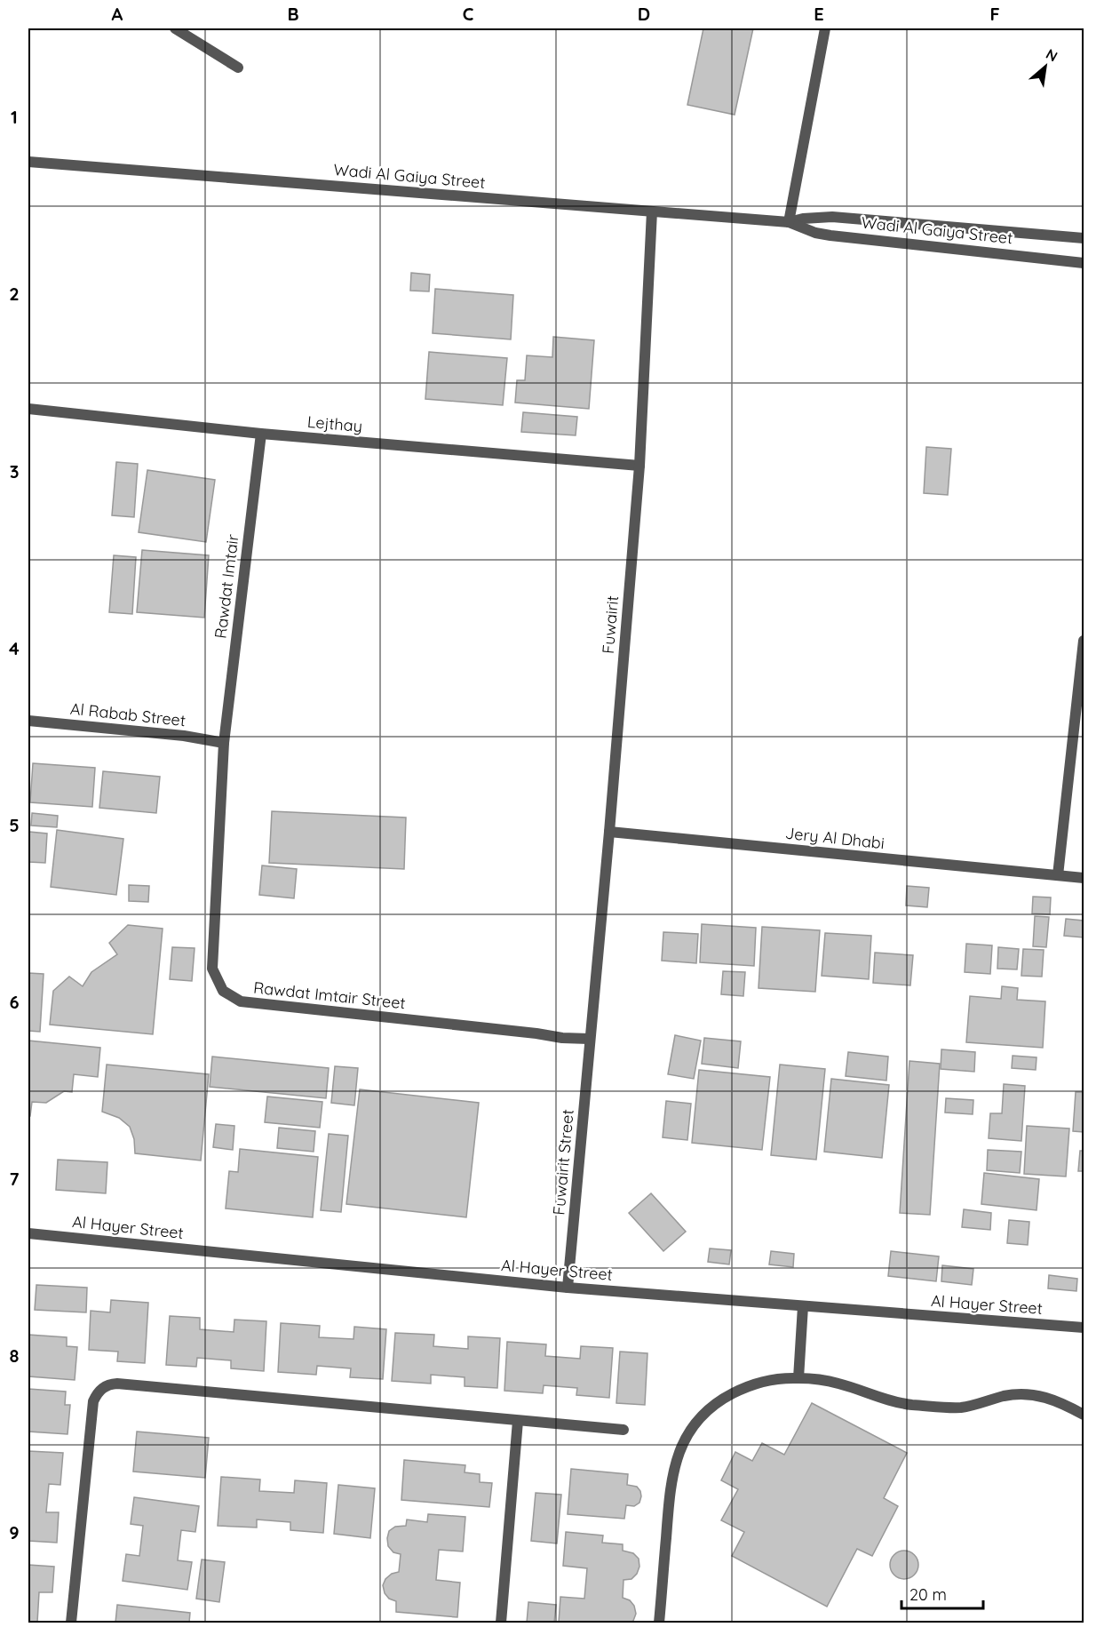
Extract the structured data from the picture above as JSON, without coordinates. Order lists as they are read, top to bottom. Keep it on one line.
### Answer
{"streets":{"street":["Wadi Al Gaiya Street","Lejthay","Rawdat Imtair","Fuwairit","Al Rabab Street","Jery Al Dhabi","Rawdat Imtair Street","Fuwairit Street","Al Hayer Street"]},"crossings":[["Wadi Al Gaiya Street","Fuwairit"],["Lejthay","Rawdat Imtair"],["Lejthay","Fuwairit"],["Rawdat Imtair","Al Rabab Street"],["Rawdat Imtair","Rawdat Imtair Street"],["Fuwairit","Jery Al Dhabi"],["Fuwairit","Rawdat Imtair Street"],["Fuwairit","Fuwairit Street"],["Al Rabab Street","Rawdat Imtair Street"],["Rawdat Imtair Street","Fuwairit Street"],["Fuwairit Street","Al Hayer Street"]],"scale_bar":"20 m","north":"top right","grid":{"columns":["A","B","C","D","E","F"],"rows":["1","2","3","4","5","6","7","8","9"]}}
